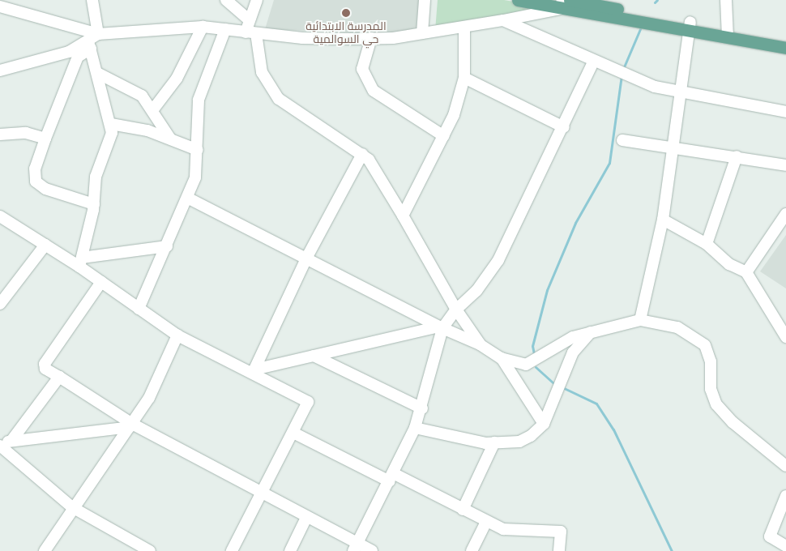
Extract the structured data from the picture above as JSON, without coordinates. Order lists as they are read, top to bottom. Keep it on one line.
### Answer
{"places":["المدرسة الابتدائية حي السوالمية"]}
